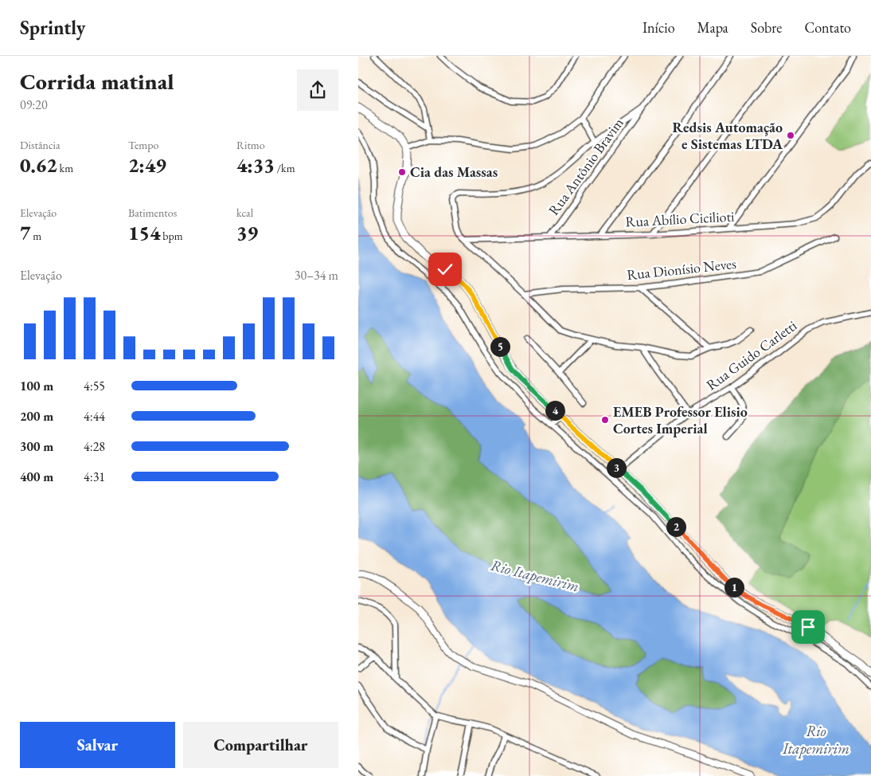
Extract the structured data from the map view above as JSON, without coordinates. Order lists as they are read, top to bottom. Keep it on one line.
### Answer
{"streets":{"street":["Rua Antônio Bravim","Rua Abílio Cicilioti","Rua Dionísio Neves","Rua Guido Carletti"]},"crossings":[["Rua Antônio Bravim","Rua Abílio Cicilioti"]],"water":["Rio Itapemirim"],"places":["Redsis Automação e Sistemas LTDA","Cia das Massas","EMEB Professor Elisio Cortes Imperial"],"page":{"header":"Sprintly","nav":["Início","Mapa","Sobre","Contato"],"heading":["Corrida matinal","09:20"],"stats":[["Distância","0.62 km"],["Tempo","2:49"],["Ritmo","4:33 /km"],["Elevação","7 m"],["Batimentos","154 bpm"],["kcal","39"]],"chart":["Elevação","30–34 m"],"pins":["5","4","3","2","1"],"list":[{"name":"100 m","note":"4:55"},{"name":"200 m","note":"4:44"},{"name":"300 m","note":"4:28"},{"name":"400 m","note":"4:31"}],"buttons":["Salvar","Compartilhar"]}}
